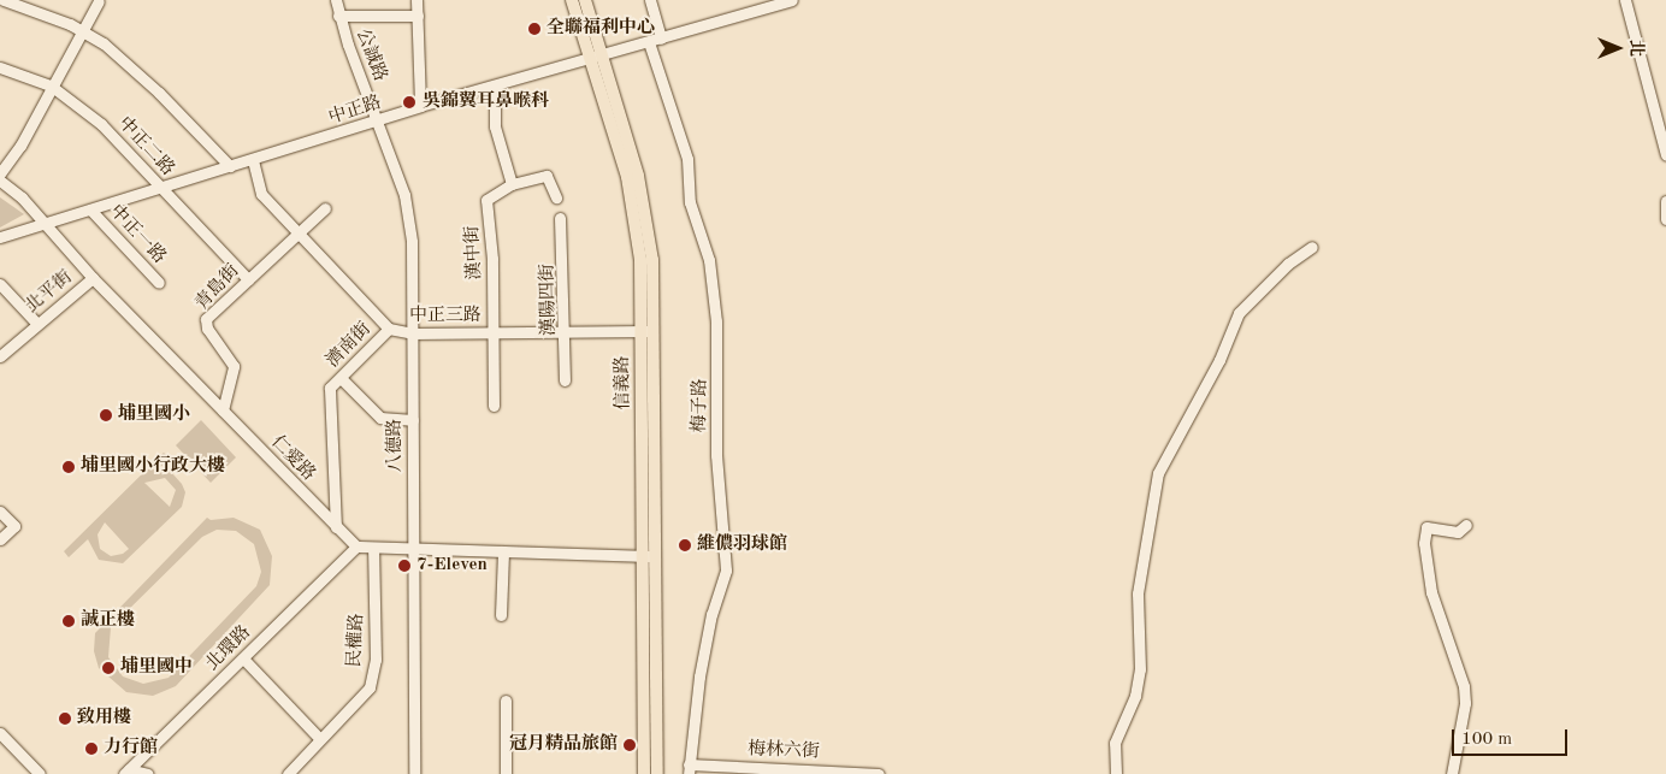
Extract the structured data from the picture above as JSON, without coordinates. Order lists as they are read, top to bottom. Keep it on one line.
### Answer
{"streets":{"main road":["信義路"],"street":["公誠路","中正路","中正二路","中正一路","漢中街","青島街","北平街","漢陽四街","中正三路","濟南街","梅子路","八德路","仁愛路","民權路","北環路","梅林六街"]},"crossings":[["公誠路","中正路"],["公誠路","八德路"],["中正路","中正二路"],["中正路","中正一路"],["中正路","中正三路"],["中正路","信義路"],["中正路","梅子路"],["中正路","八德路"],["中正路","仁愛路"],["中正二路","青島街"],["漢中街","中正三路"],["青島街","中正三路"],["青島街","仁愛路"],["北平街","仁愛路"],["漢陽四街","中正三路"],["中正三路","濟南街"],["中正三路","信義路"],["中正三路","八德路"],["濟南街","仁愛路"],["梅子路","梅林六街"],["仁愛路","北環路"]],"places":["全聯福利中心","吳錦翼耳鼻喉科","埔里國小","埔里國小行政大樓","維儂羽球館","7-Eleven","誠正樓","埔里國中","致用樓","冠月精品旅館","力行館"],"scale_bar":"100 m","north":"right"}
